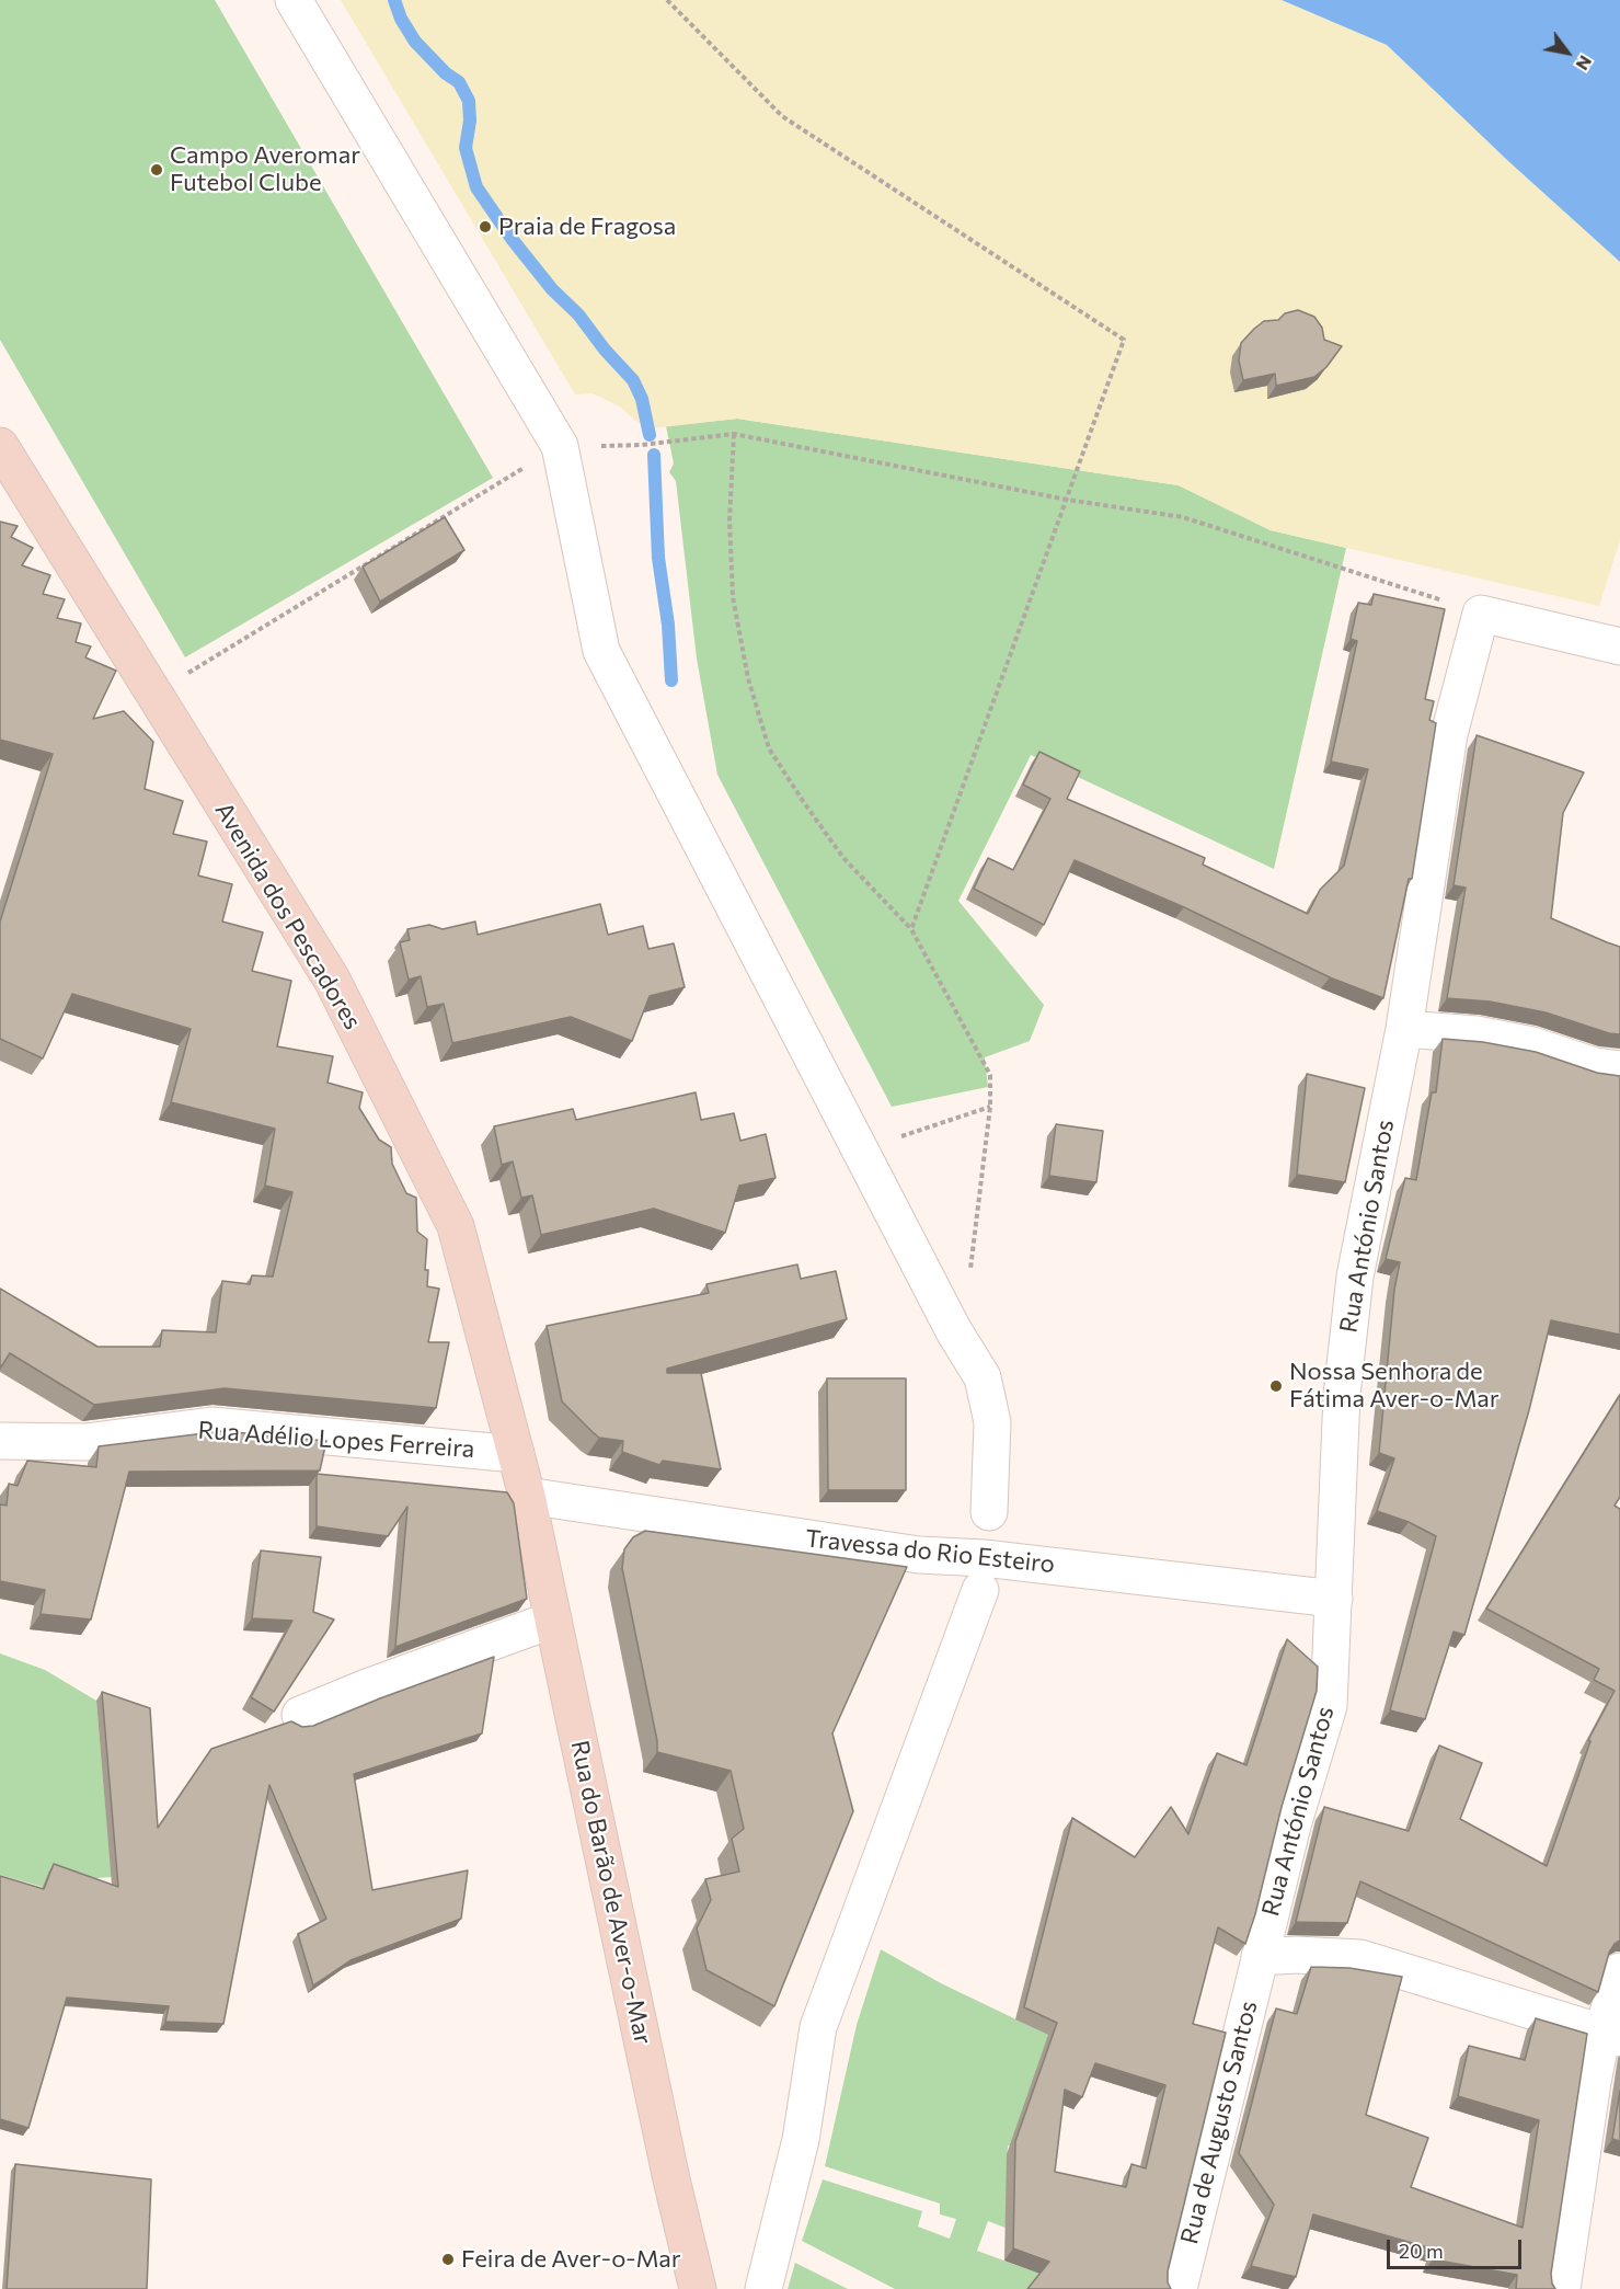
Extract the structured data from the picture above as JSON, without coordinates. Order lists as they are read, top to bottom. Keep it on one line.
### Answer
{"streets":{"street":["Avenida dos Pescadores","Rua António Santos","Rua Adélio Lopes Ferreira","Travessa do Rio Esteiro","Rua do Barão de Aver-o-Mar","Rua de Augusto Santos"]},"crossings":[["Avenida dos Pescadores","Rua Adélio Lopes Ferreira"],["Avenida dos Pescadores","Travessa do Rio Esteiro"],["Avenida dos Pescadores","Rua do Barão de Aver-o-Mar"],["Rua António Santos","Travessa do Rio Esteiro"],["Rua António Santos","Rua de Augusto Santos"],["Travessa do Rio Esteiro","Rua do Barão de Aver-o-Mar"]],"places":["Campo Averomar Futebol Clube","Praia de Fragosa","Nossa Senhora de Fátima Aver-o-Mar","Feira de Aver-o-Mar"],"scale_bar":"20 m","north":"bottom right"}
